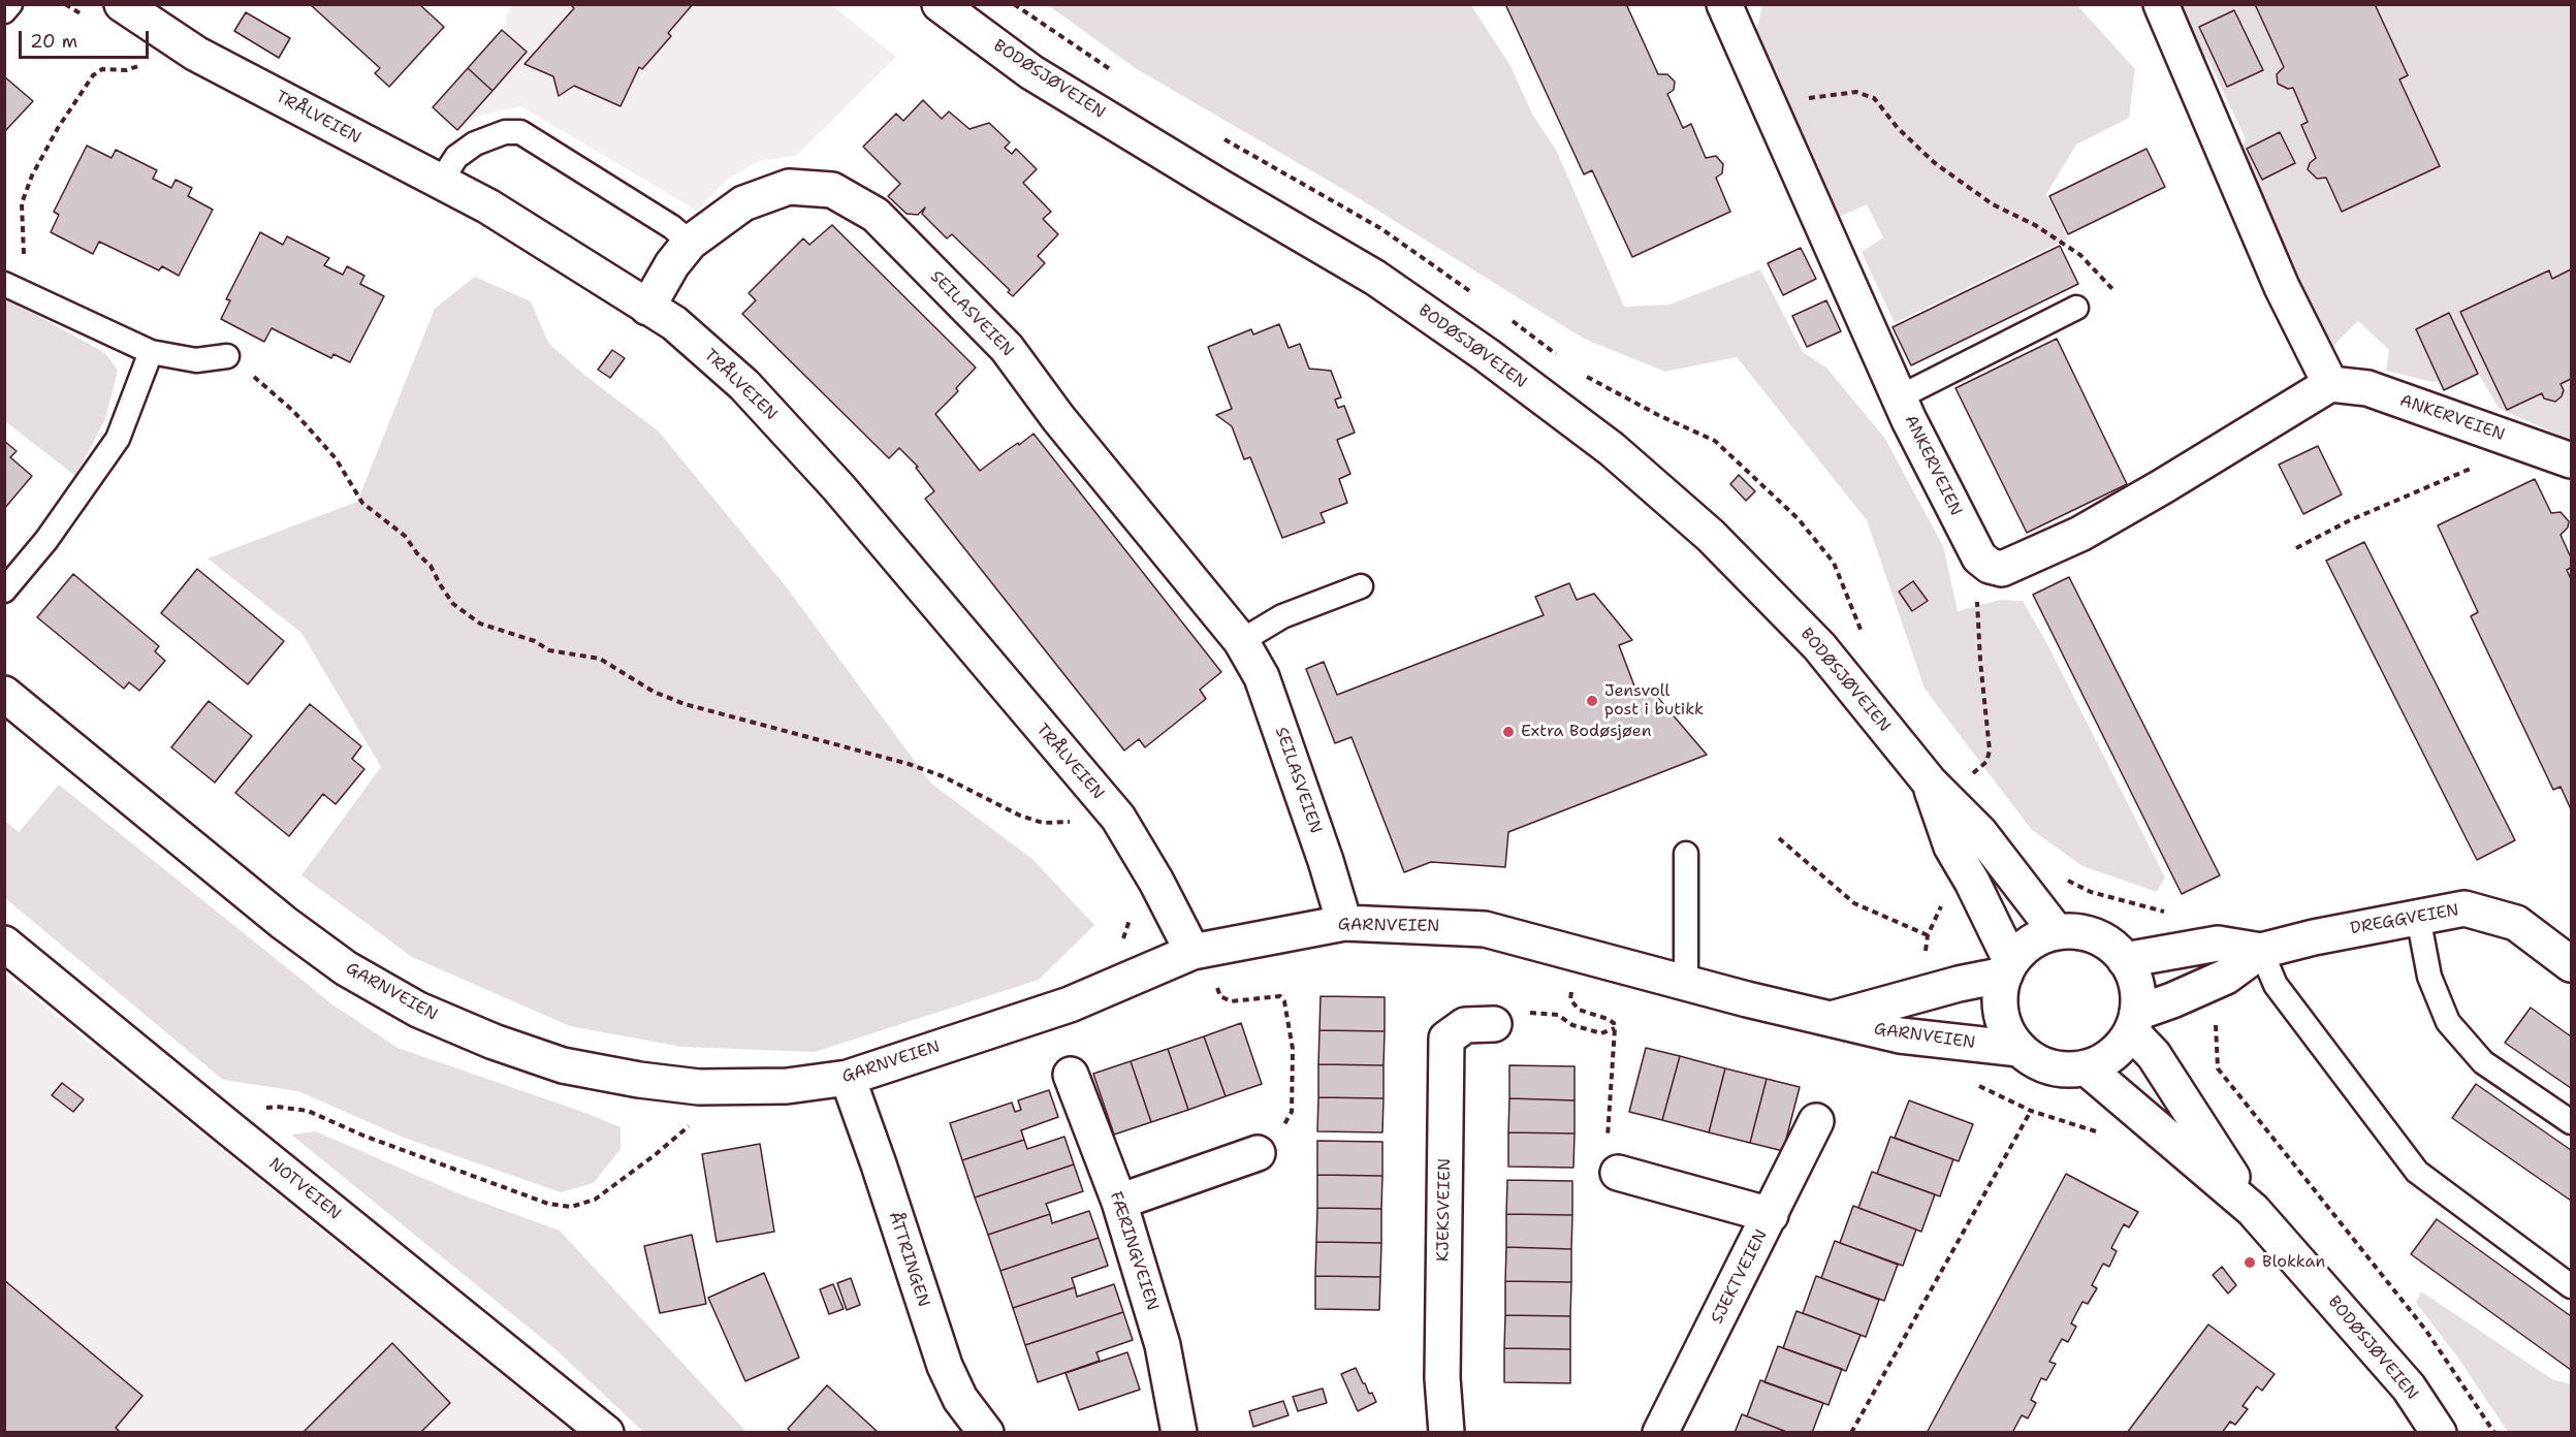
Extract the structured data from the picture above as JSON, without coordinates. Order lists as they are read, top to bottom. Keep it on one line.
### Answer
{"streets":{"street":["BODØSJØVEIEN","TRÅLVEIEN","SEILASVEIEN","ANKERVEIEN","DREGGVEIEN","GARNVEIEN","NOTVEIEN","KJEKSVEIEN","FÆRINGVEIEN","ÅTTRINGEN","SJEKTVEIEN"]},"crossings":[["BODØSJØVEIEN","DREGGVEIEN"],["BODØSJØVEIEN","GARNVEIEN"],["TRÅLVEIEN","SEILASVEIEN"],["TRÅLVEIEN","GARNVEIEN"],["SEILASVEIEN","GARNVEIEN"],["DREGGVEIEN","GARNVEIEN"],["GARNVEIEN","ÅTTRINGEN"]],"places":["Jensvoll post i butikk","Extra Bodøsjøen","Blokkan"],"scale_bar":"20 m"}
